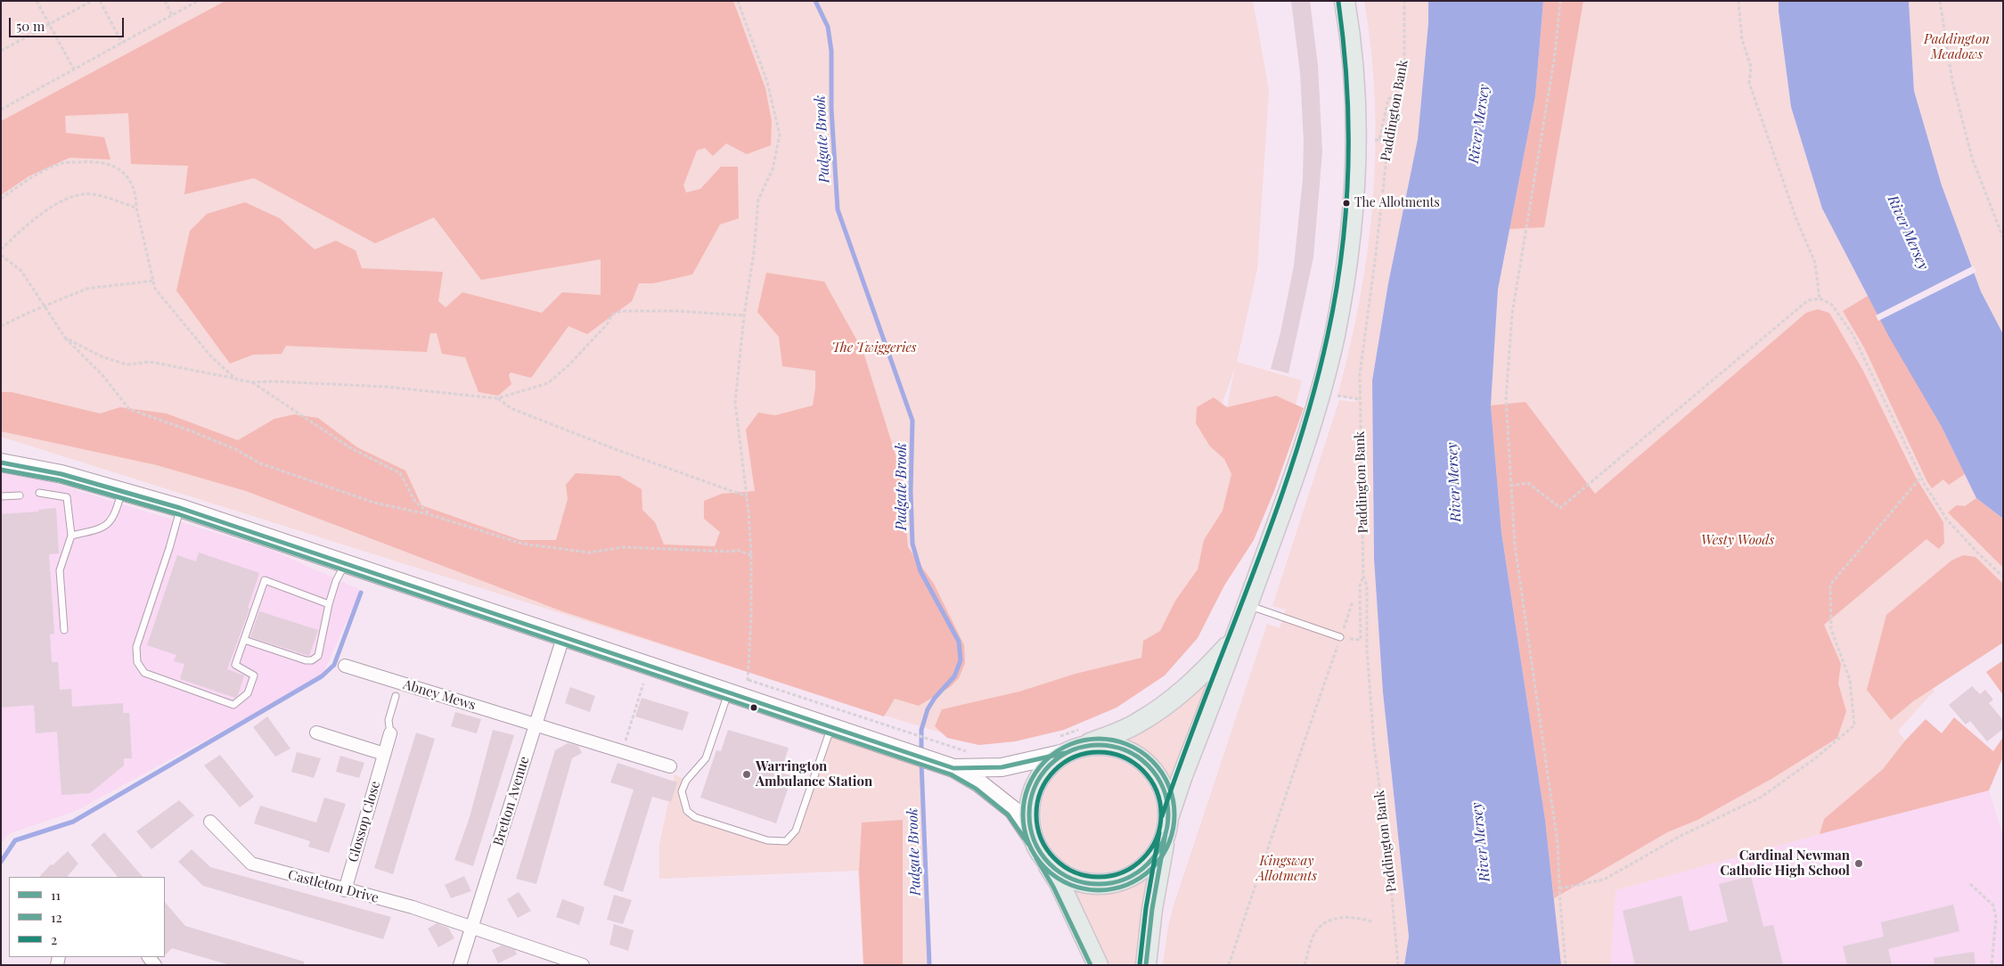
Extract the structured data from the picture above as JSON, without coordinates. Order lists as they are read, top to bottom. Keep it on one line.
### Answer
{"streets":{"street":["Abney Mews","Bretton Avenue","Glossop Close","Castleton Drive"],"path":["Paddington Bank"]},"crossings":[["Abney Mews","Bretton Avenue"],["Bretton Avenue","Castleton Drive"],["Glossop Close","Castleton Drive"]],"water":["River Mersey","Padgate Brook"],"parks":["Paddington Meadows","The Twiggeries","Westy Woods","Kingsway Allotments"],"places":["The Allotments","Warrington Ambulance Station","Cardinal Newman Catholic High School"],"lines":["transit line 2","transit line 11","transit line 12"],"legend":["11","12","2"],"scale_bar":"50 m"}
